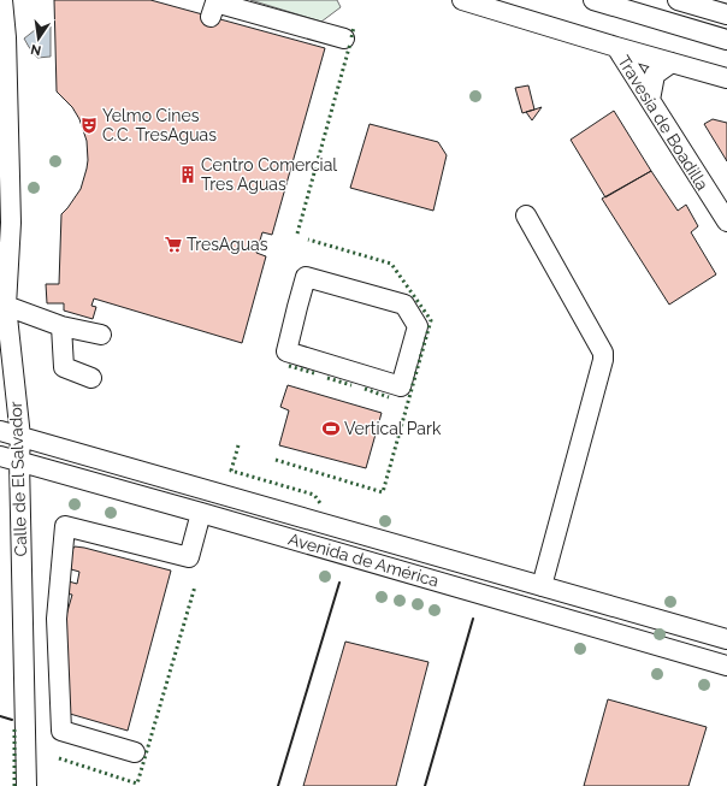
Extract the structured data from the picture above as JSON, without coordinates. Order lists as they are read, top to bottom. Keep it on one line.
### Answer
{"streets":{"street":["Travesía de Boadilla","Calle de El Salvador","Avenida de América"]},"crossings":[["Calle de El Salvador","Avenida de América"]],"places":{"theatre":["Yelmo Cines C.C. TresAguas"],"building":["Centro Comercial Tres Aguas"],"supermarket":["TresAguas"],"sports":["Vertical Park"]},"north":"bottom"}
